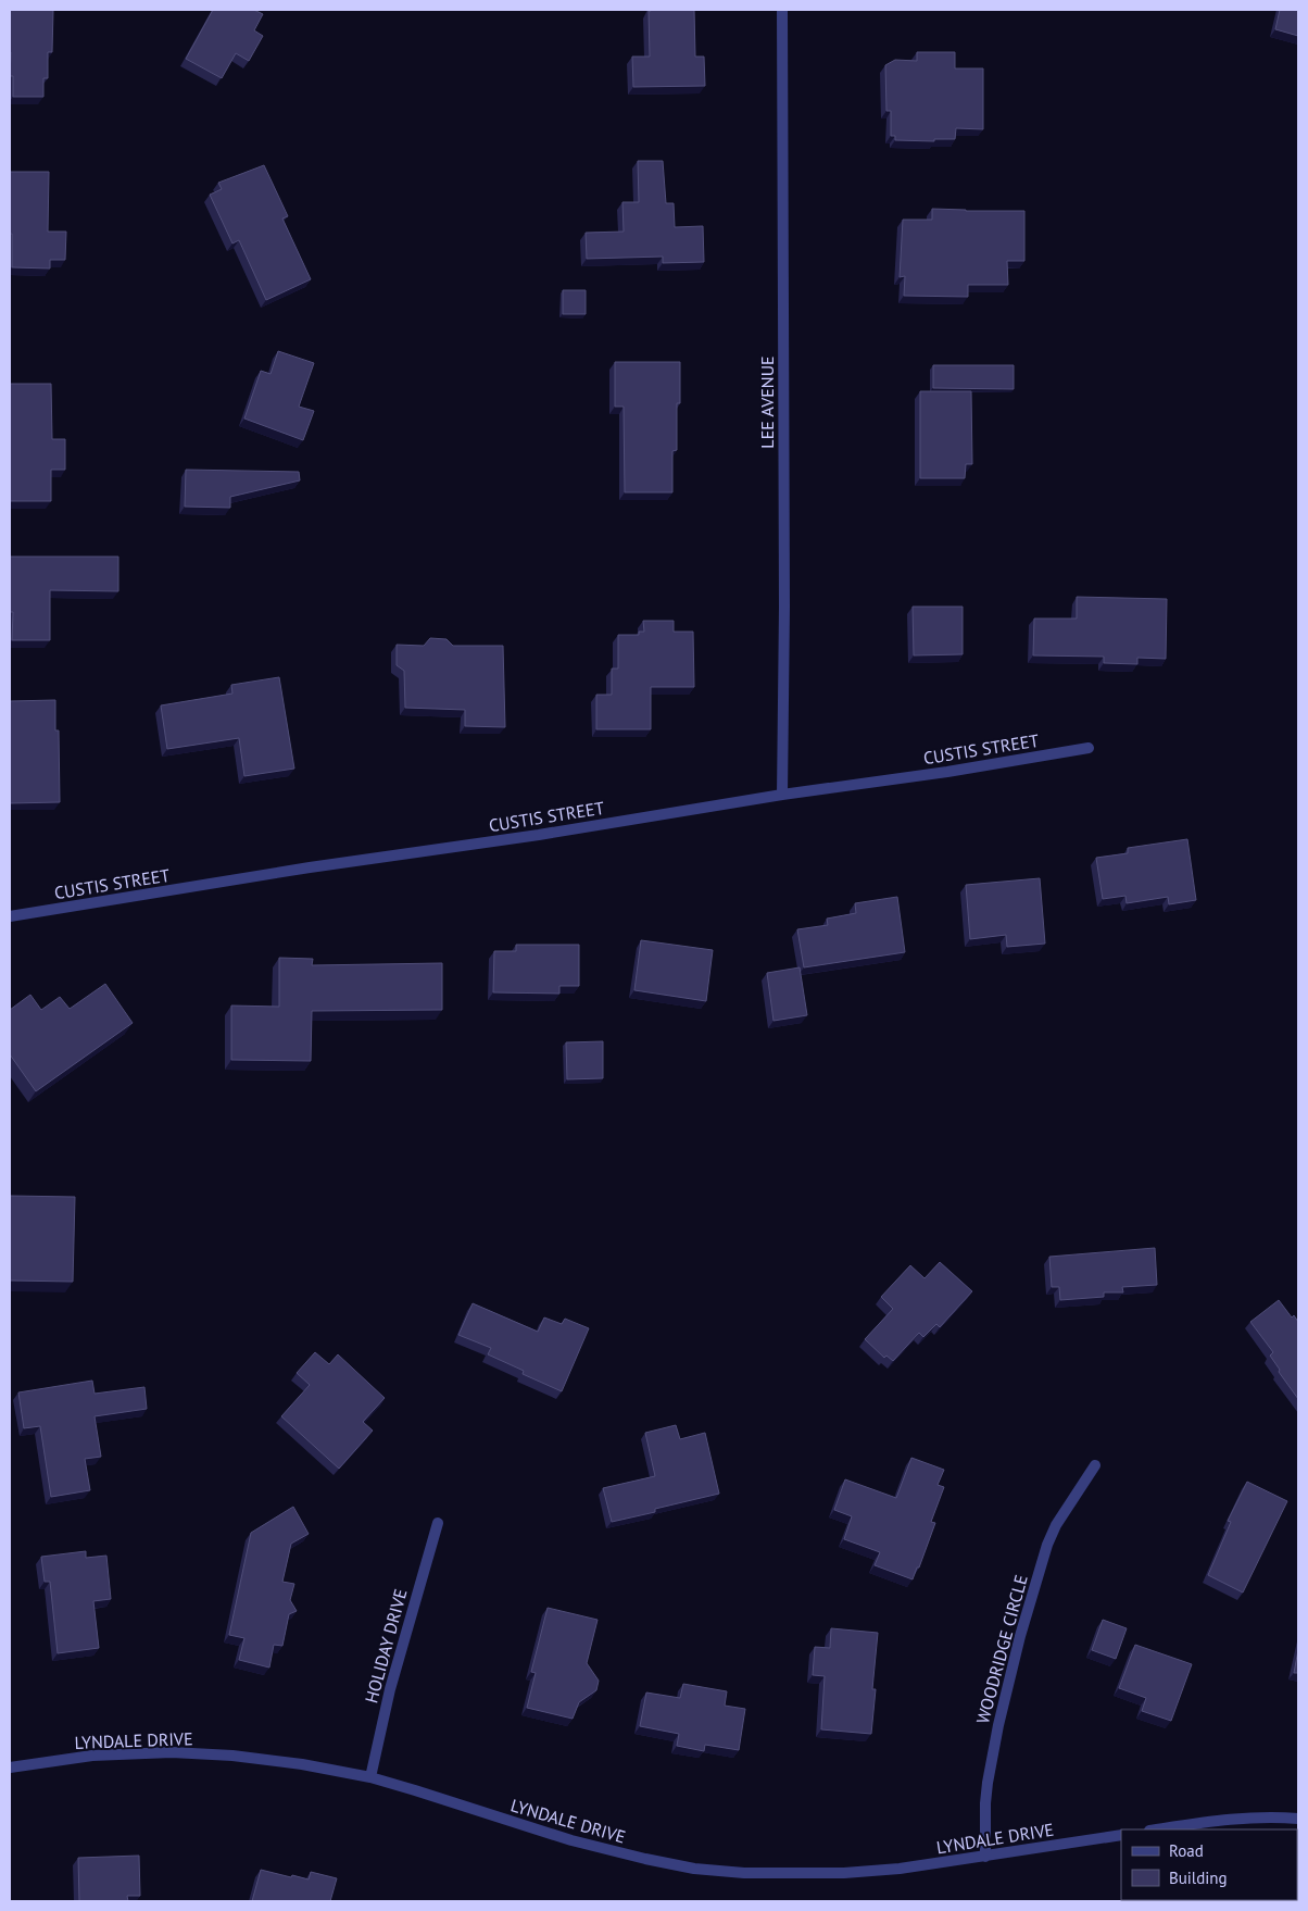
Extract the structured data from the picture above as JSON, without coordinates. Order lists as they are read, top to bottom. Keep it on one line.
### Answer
{"streets":{"street":["LEE AVENUE","CUSTIS STREET","HOLIDAY DRIVE","WOODRIDGE CIRCLE","LYNDALE DRIVE"]},"crossings":[["LEE AVENUE","CUSTIS STREET"],["HOLIDAY DRIVE","LYNDALE DRIVE"],["WOODRIDGE CIRCLE","LYNDALE DRIVE"]],"legend":["Road","Building"]}
